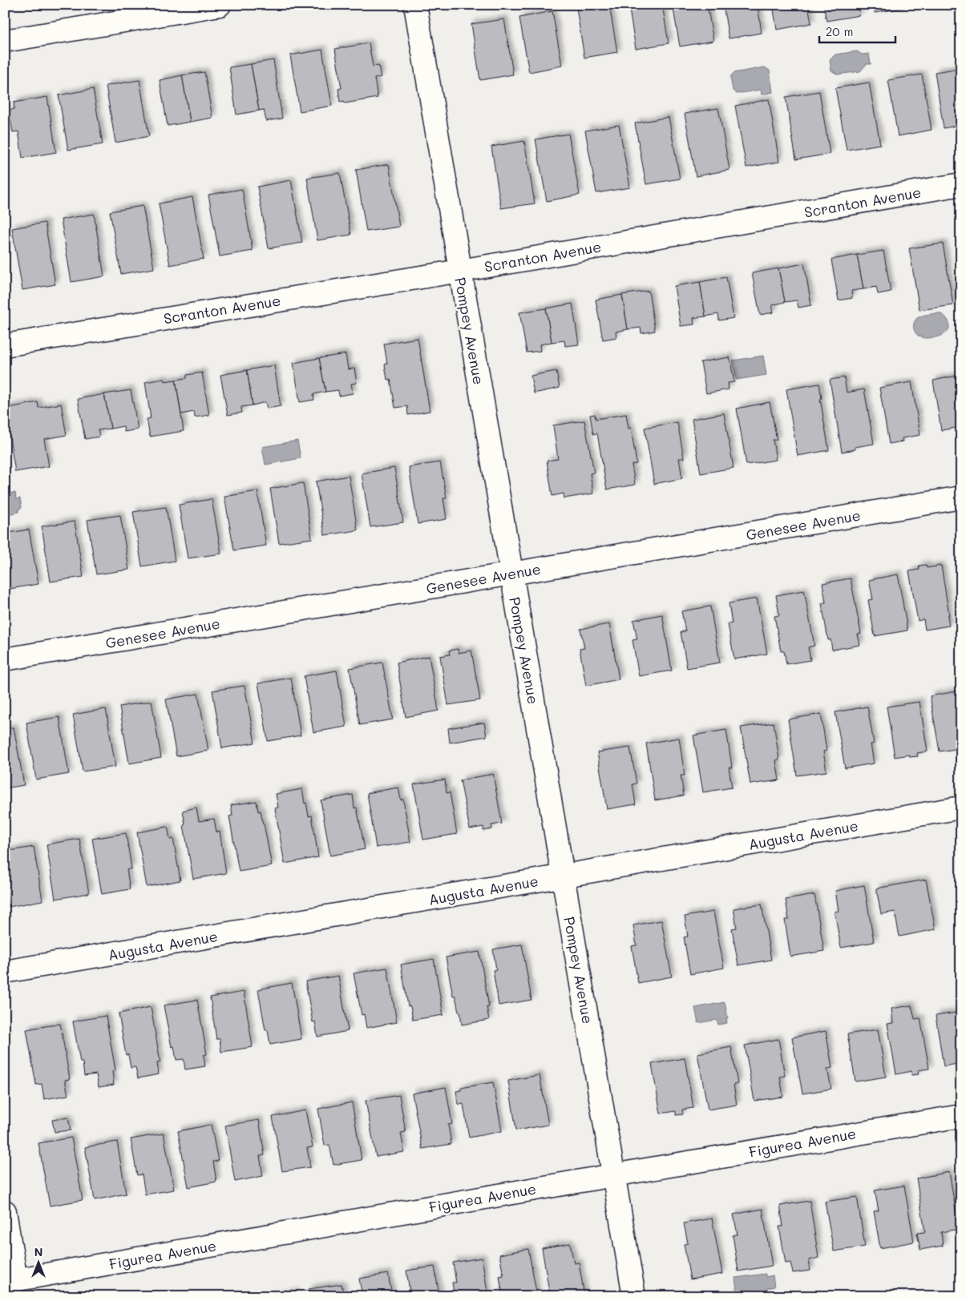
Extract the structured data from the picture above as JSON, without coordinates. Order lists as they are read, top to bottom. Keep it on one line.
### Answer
{"streets":{"street":["Scranton Avenue","Pompey Avenue","Genesee Avenue","Augusta Avenue","Figurea Avenue"]},"crossings":[["Scranton Avenue","Pompey Avenue"],["Pompey Avenue","Genesee Avenue"],["Pompey Avenue","Augusta Avenue"],["Pompey Avenue","Figurea Avenue"]],"scale_bar":"20 m","north":"top"}
